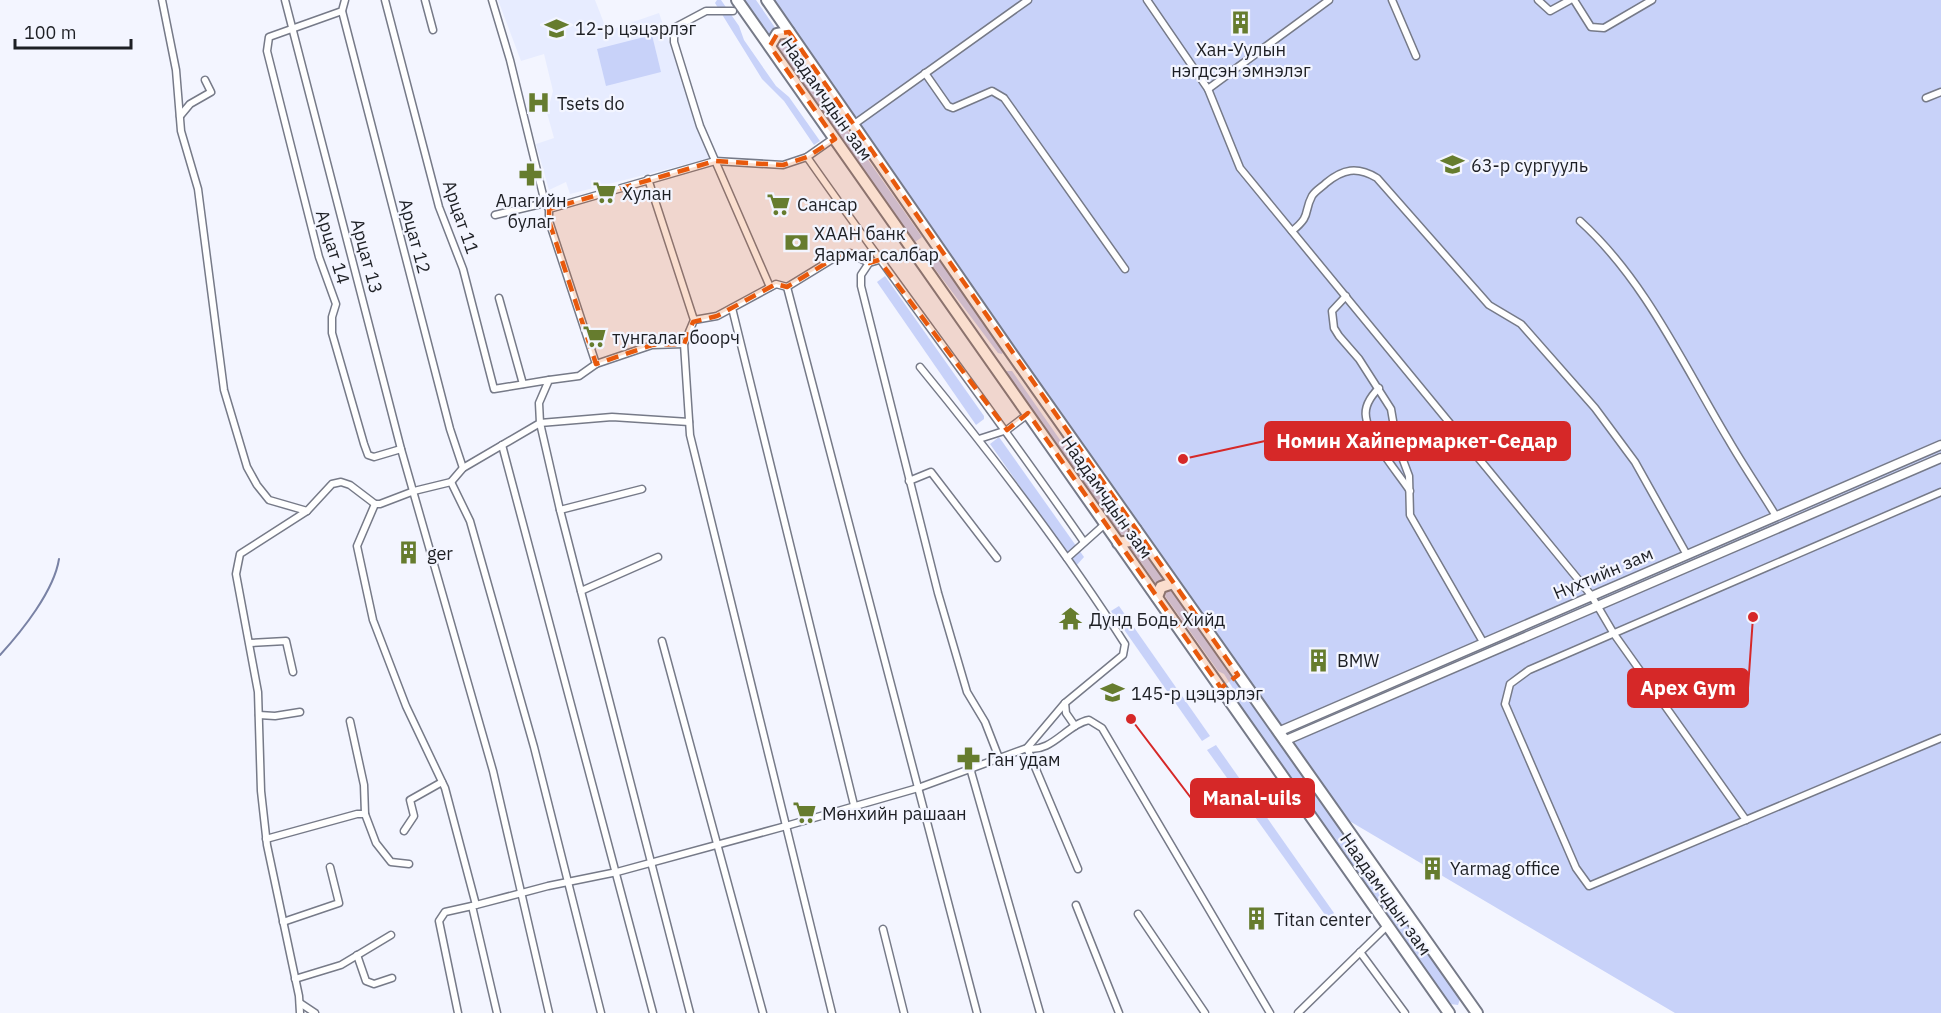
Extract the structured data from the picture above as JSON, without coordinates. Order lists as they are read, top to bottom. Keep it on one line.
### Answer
{"streets":{"highway":["Наадамчдын зам"],"main road":["Нүхтийн зам"],"street":["Арцат 11","Арцат 12","Арцат 14","Арцат 13"]},"crossings":[["Наадамчдын зам","Нүхтийн зам"],["Арцат 14","Арцат 13"]],"places":{"building":["Хан-Уулын нэгдсэн эмнэлэг","ger","BMW","Yarmag office","Titan center"],"school or university":["12-р цэцэрлэг","63-р сургууль","145-р цэцэрлэг"],"hospital":["Tsets do"],"pharmacy":["Алагийн булаг","Ган удам"],"supermarket":["Хулан","Сансар","тунгалаг боорч","Мөнхийн рашаан"],"bank":["ХААН банк Яармаг салбар"],"other":["Номин Хайпермаркет-Седар","Apex Gym","Manal-uils"],"temple":["Дунд Бодь Хийд"]},"scale_bar":"100 m"}
